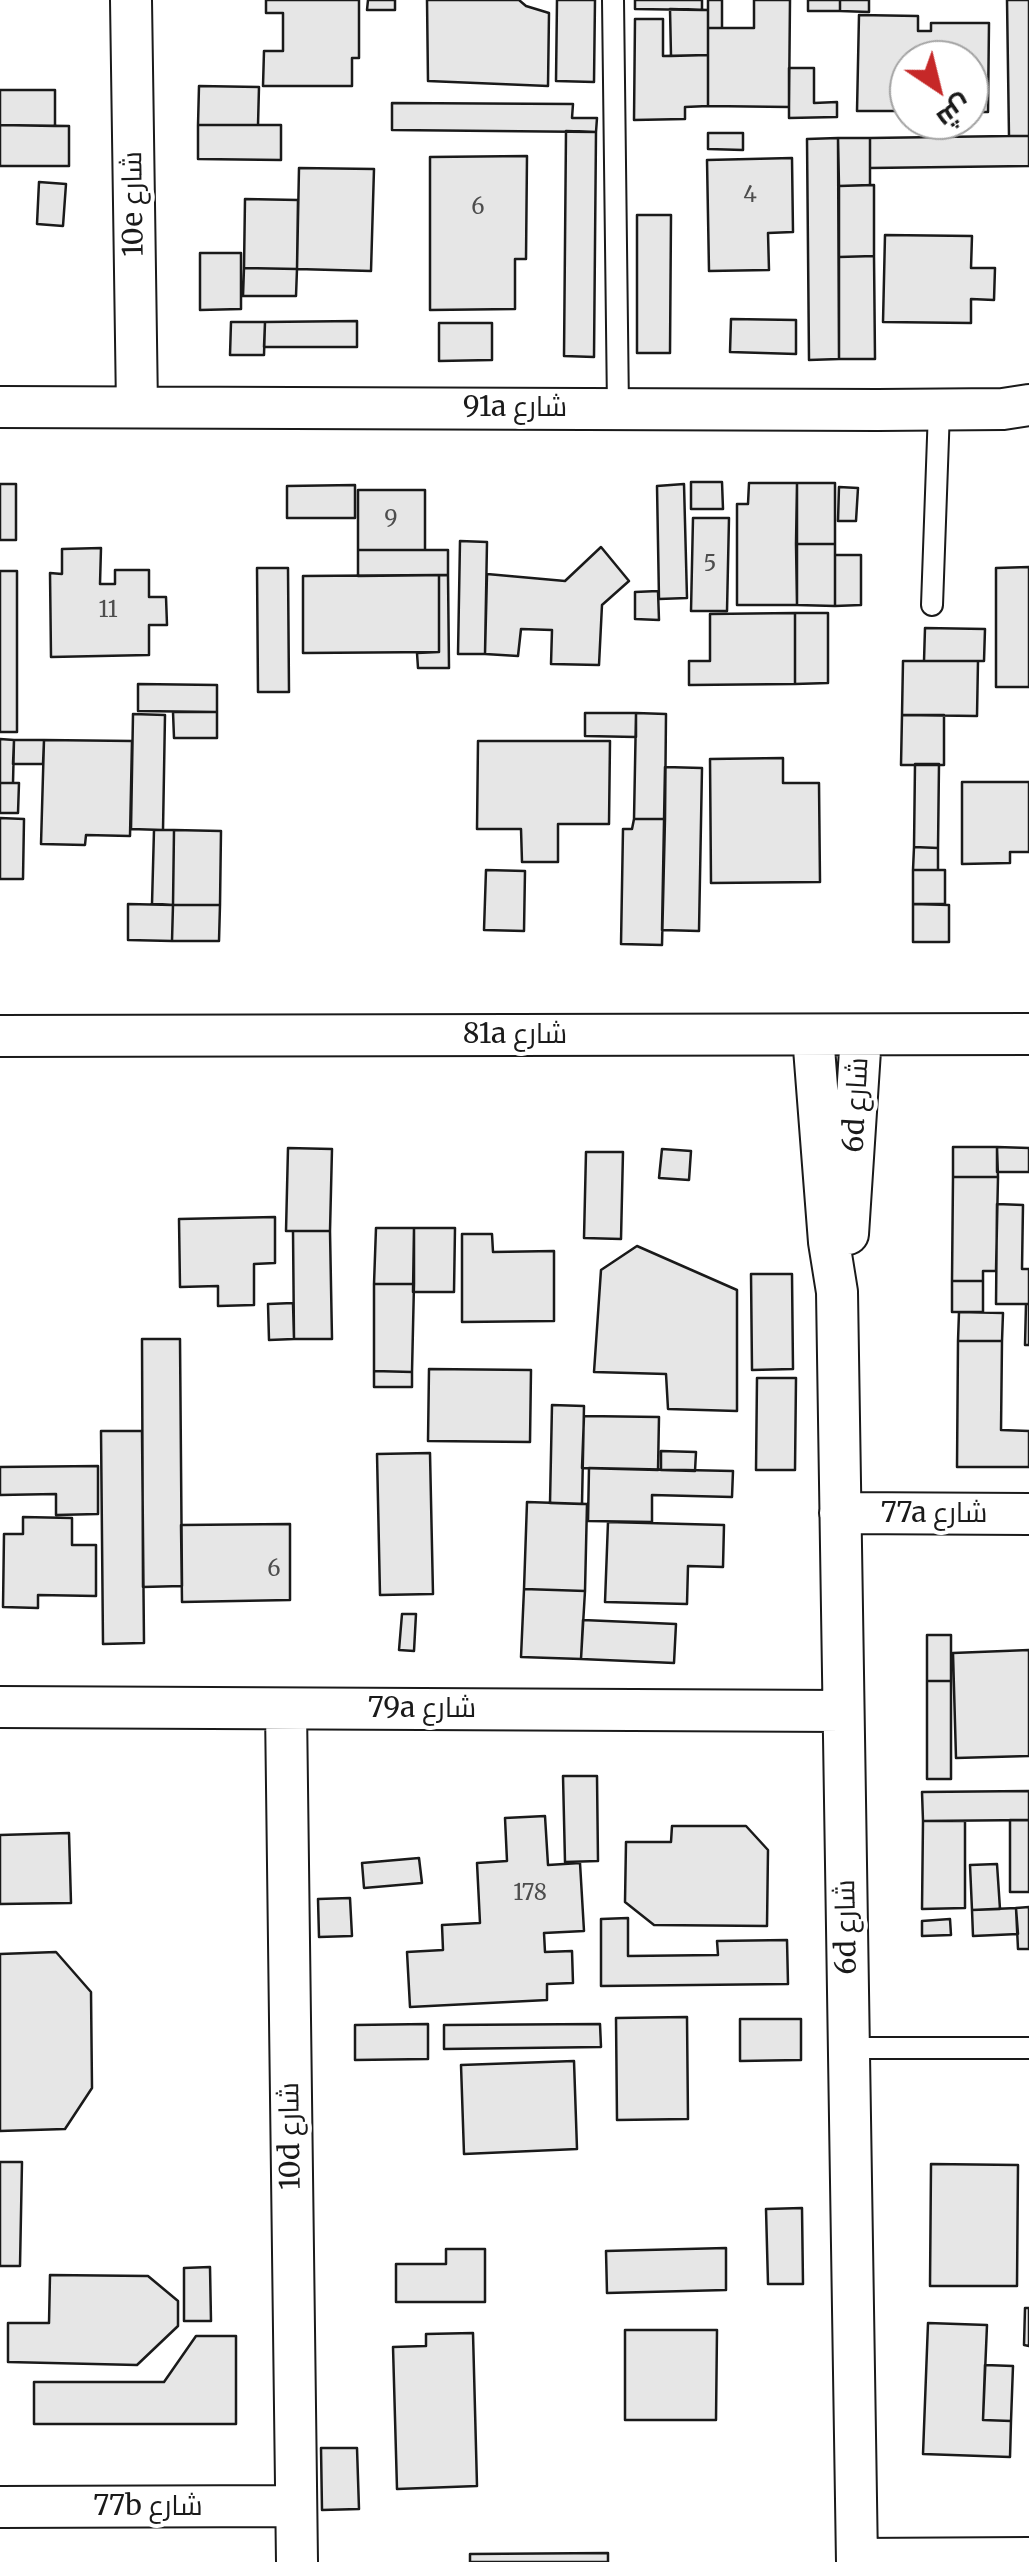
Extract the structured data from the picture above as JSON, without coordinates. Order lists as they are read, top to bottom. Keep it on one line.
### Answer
{"streets":{"street":["10e شارع","91a شارع","81a شارع","6d شارع","77a شارع","79a شارع","10d شارع","77b شارع"]},"crossings":[["10e شارع","91a شارع"],["81a شارع","6d شارع"],["6d شارع","77a شارع"],["6d شارع","79a شارع"],["79a شارع","10d شارع"],["10d شارع","77b شارع"]],"house_numbers":["4","6","9","5","11","6","178"],"north":"bottom right"}
